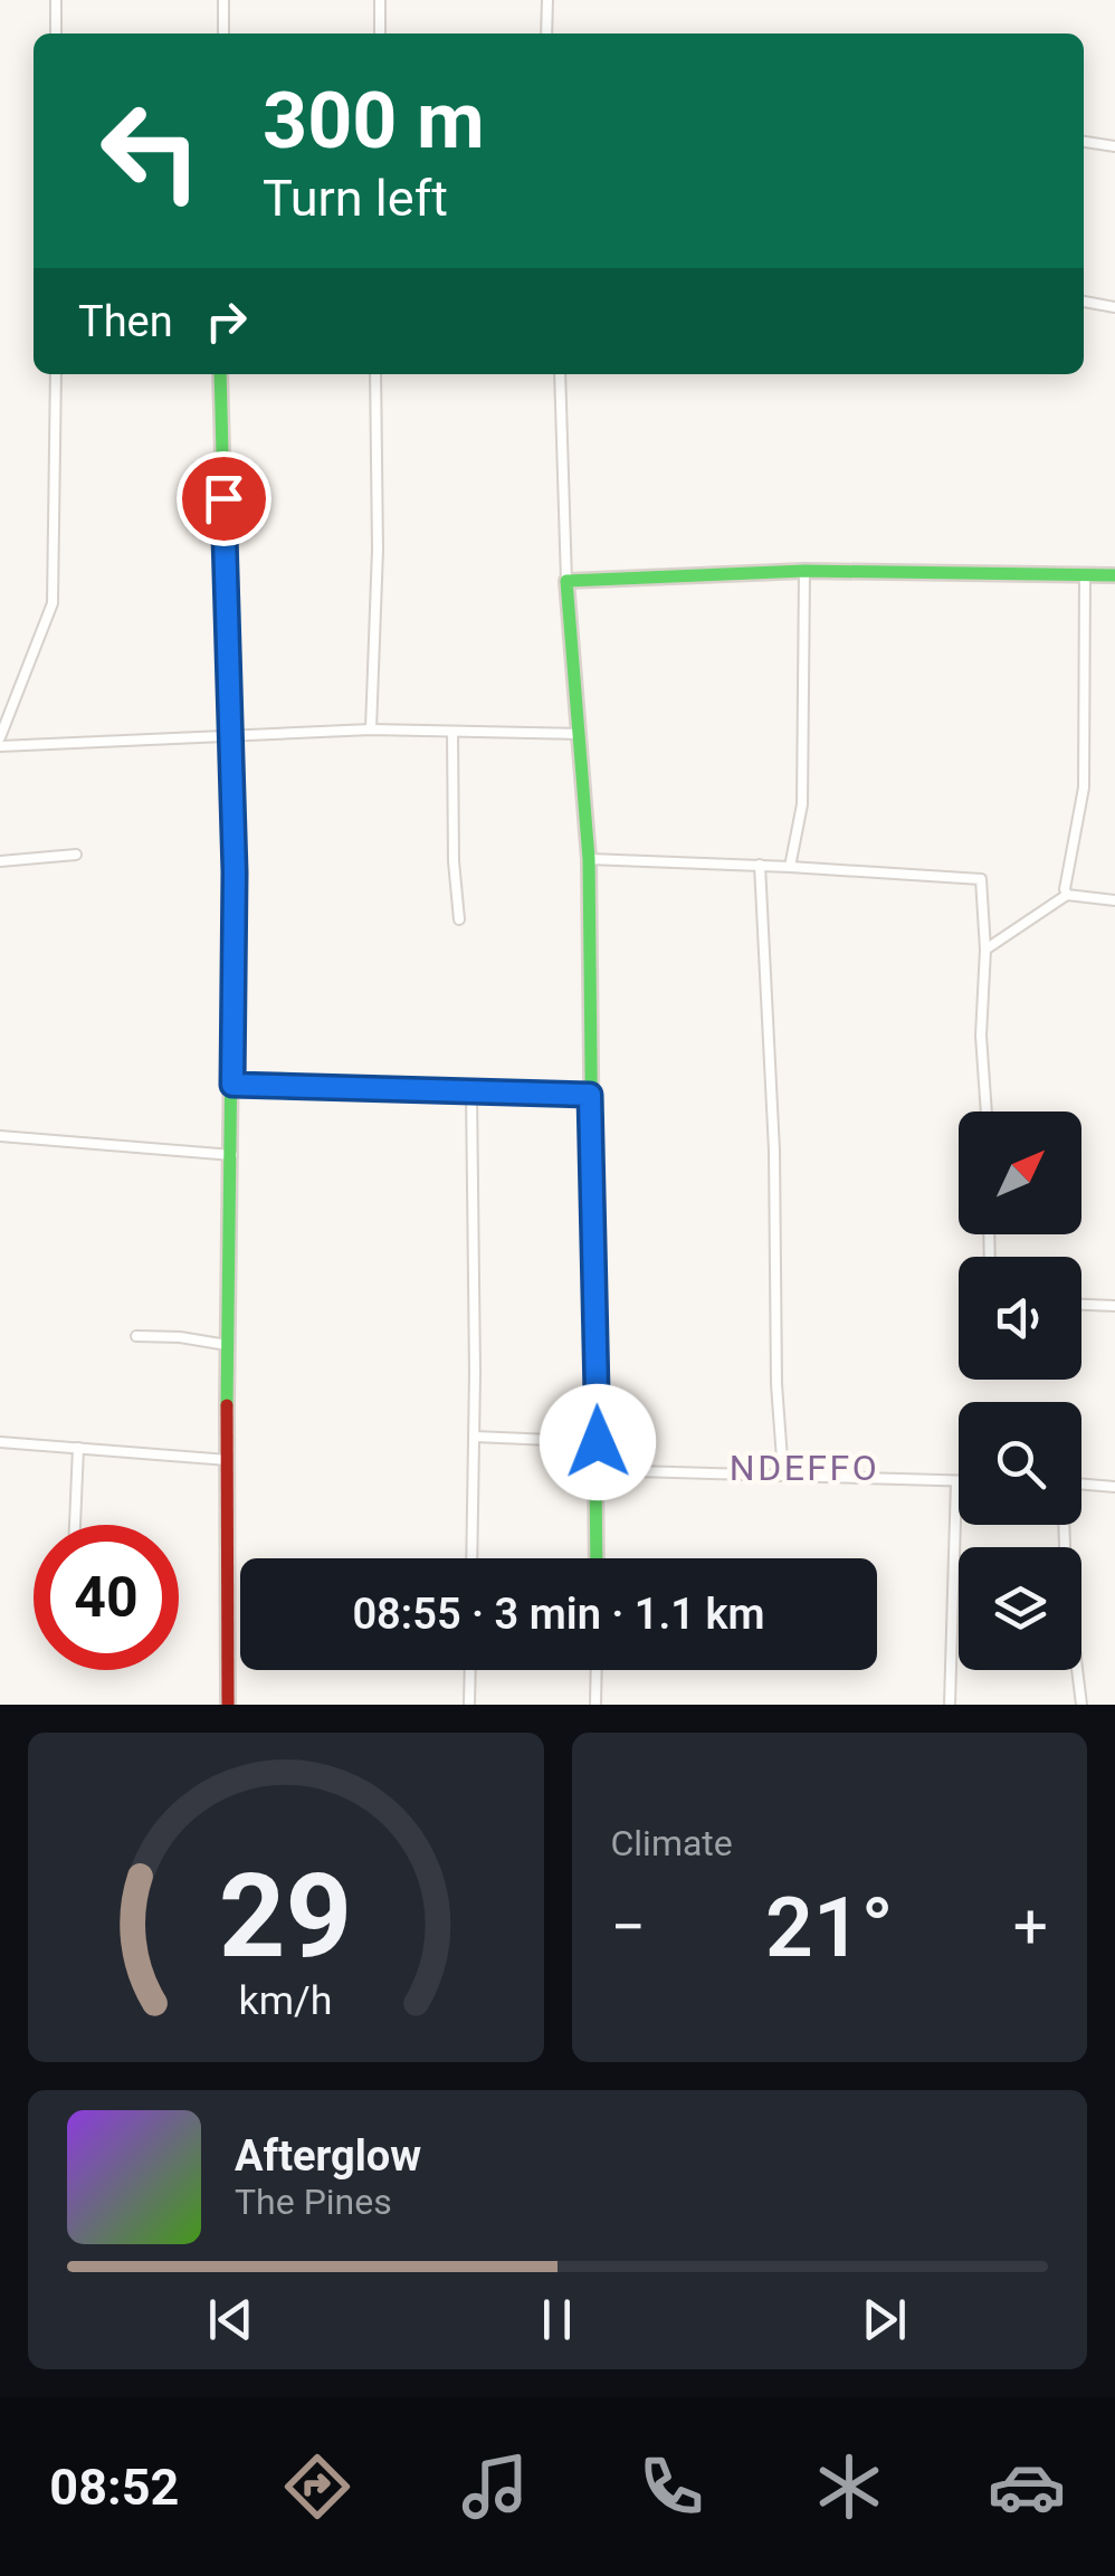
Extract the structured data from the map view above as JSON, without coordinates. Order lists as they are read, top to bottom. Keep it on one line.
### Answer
{"districts":["NDEFFO"],"north":"top right","page":{"turn":["300 m","Turn left"],"then":"Then","limit":"40","trip":"08:55 · 3 min · 1.1 km","tile":"Climate","heat":["−","21°","+"],"song":["Afterglow","The Pines"],"tabs":"08:52","gauge":["29","km/h"]}}
